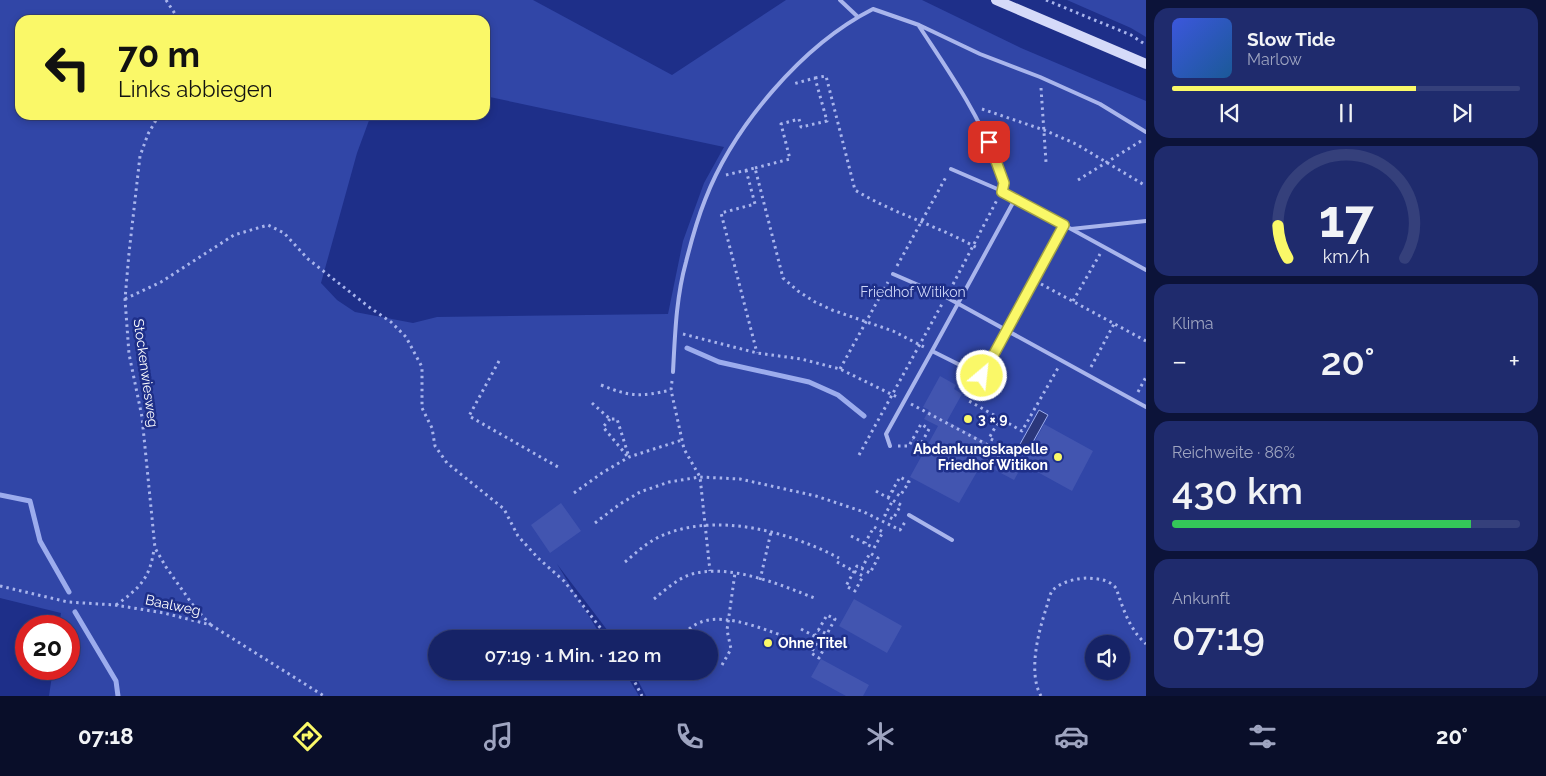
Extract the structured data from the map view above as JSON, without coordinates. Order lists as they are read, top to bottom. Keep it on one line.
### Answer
{"streets":{"path":["Stockenwiesweg","Baalweg"]},"crossings":[["Stockenwiesweg","Baalweg"]],"parks":["Friedhof Witikon"],"places":["3 × 9","Abdankungskapelle Friedhof Witikon","Ohne Titel"],"page":{"turn":["70 m","Links abbiegen"],"song":["Slow Tide","Marlow"],"tile":["Klima",["Reichweite · 86%","430 km"],["Ankunft","07:19"]],"heat":["−","20°","+"],"limit":"20","trip":"07:19 · 1 Min. · 120 m","tabs":["07:18","20°"],"gauge":["17","km/h"]}}
